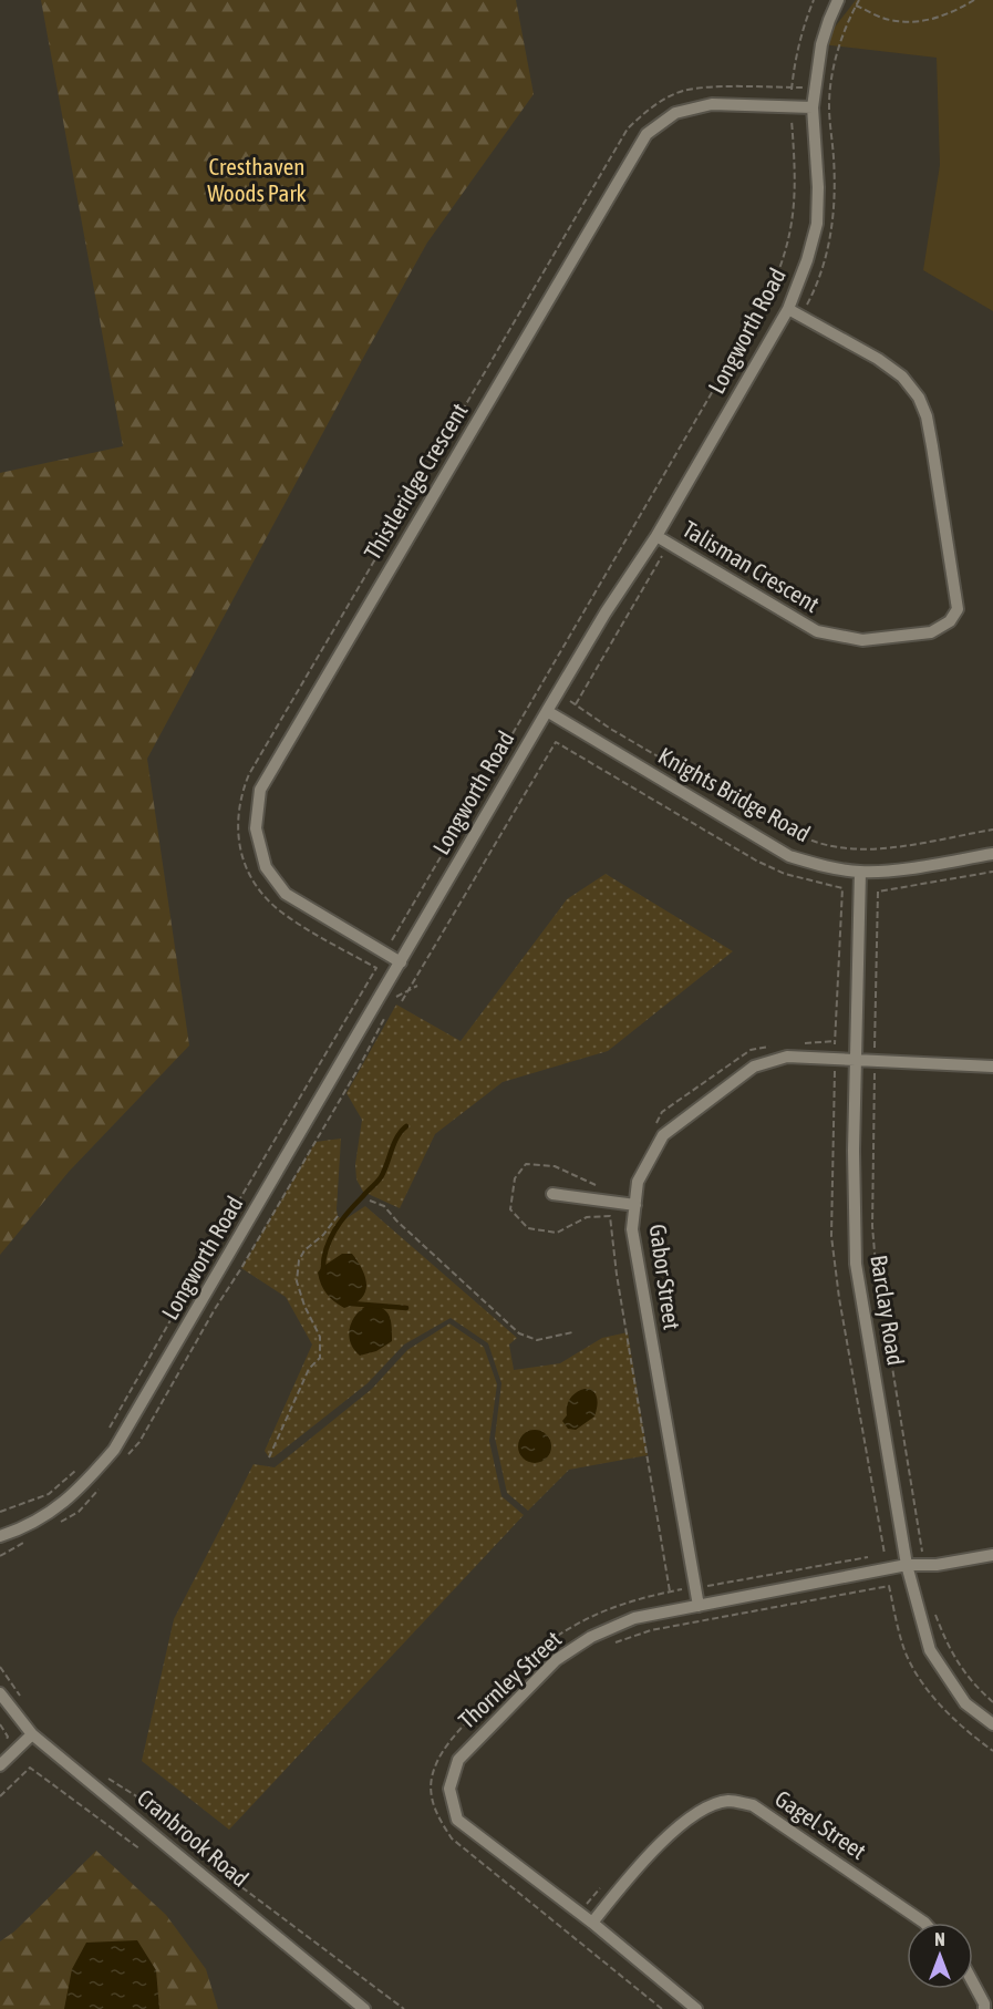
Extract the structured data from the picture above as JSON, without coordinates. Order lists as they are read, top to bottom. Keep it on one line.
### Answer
{"streets":{"street":["Longworth Road","Thistleridge Crescent","Talisman Crescent","Knights Bridge Road","Gabor Street","Barclay Road","Thornley Street","Gagel Street","Cranbrook Road"]},"crossings":[["Longworth Road","Thistleridge Crescent"],["Longworth Road","Talisman Crescent"],["Longworth Road","Knights Bridge Road"],["Knights Bridge Road","Barclay Road"],["Gabor Street","Barclay Road"],["Gabor Street","Thornley Street"],["Barclay Road","Thornley Street"],["Thornley Street","Gagel Street"]],"parks":["Cresthaven Woods Park"],"north":"top"}
